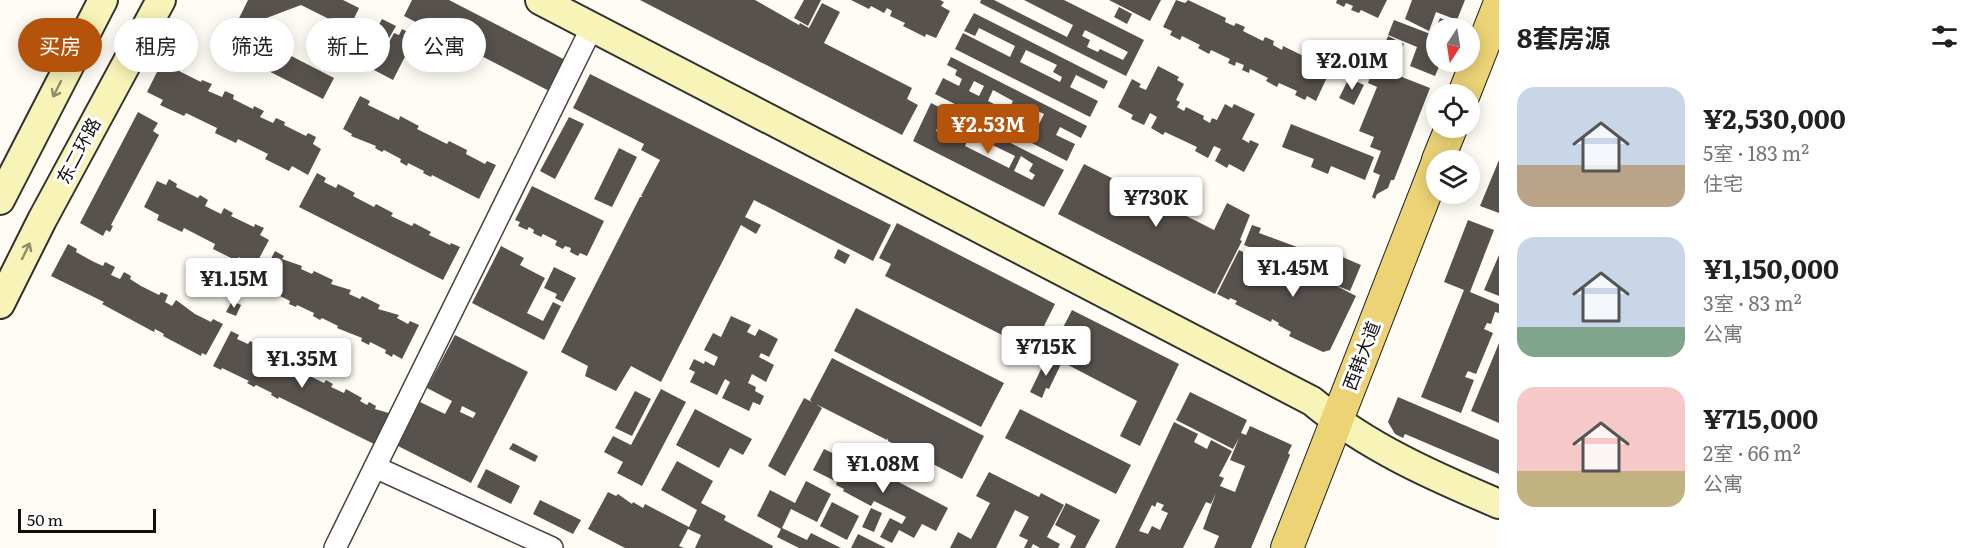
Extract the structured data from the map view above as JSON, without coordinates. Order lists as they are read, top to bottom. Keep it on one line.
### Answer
{"streets":{"main road":["西韩大道"],"street":["东二环路"]},"scale_bar":"50 m","north":"bottom","page":{"heading":"8套房源","chip":["买房","租房","筛选","新上","公寓"],"price":["¥2.01M","¥2.53M","¥730K","¥1.45M","¥1.15M","¥715K","¥1.35M","¥1.08M"],"list":[{"name":"¥2,530,000","note":"5室 · 183 m² · 住宅"},{"name":"¥1,150,000","note":"3室 · 83 m² · 公寓"},{"name":"¥715,000","note":"2室 · 66 m² · 公寓"}],"scale":"50 m"}}
